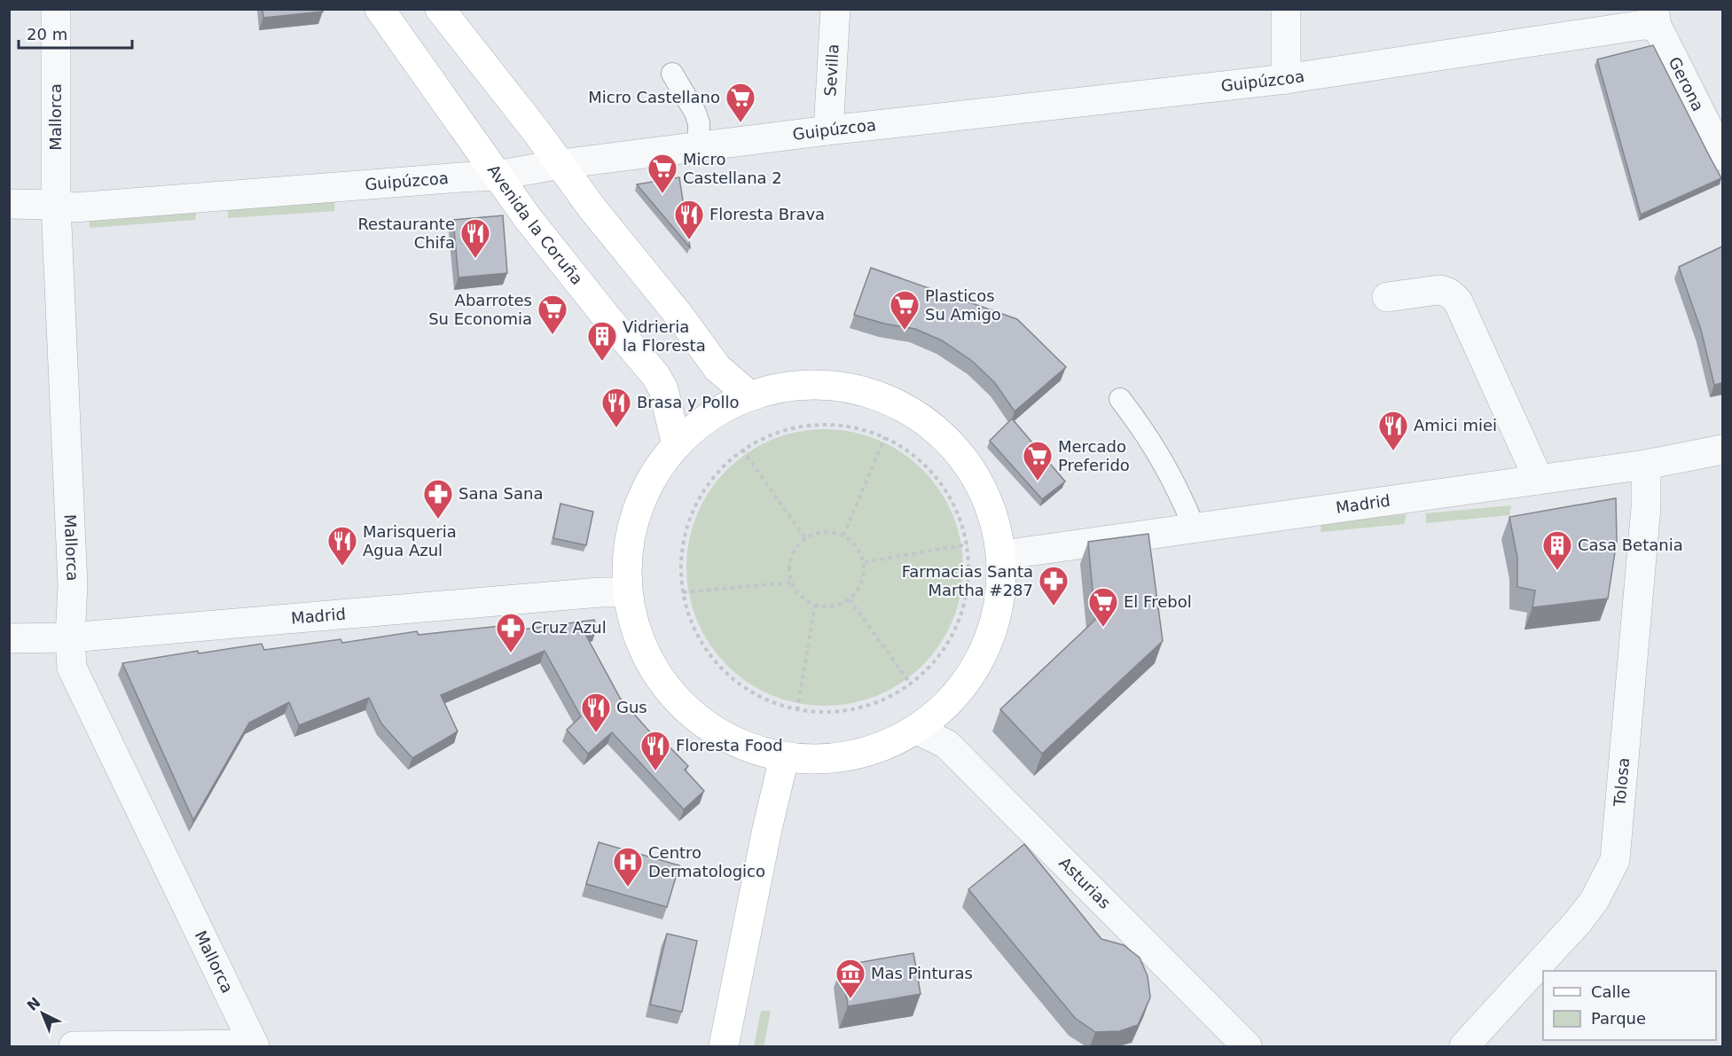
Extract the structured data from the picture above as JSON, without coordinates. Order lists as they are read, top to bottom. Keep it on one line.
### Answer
{"streets":{"main road":["Avenida la Coruña"],"street":["Sevilla","Guipúzcoa","Gerona","Mallorca","Madrid","Tolosa","Asturias"]},"crossings":[["Sevilla","Guipúzcoa"],["Guipúzcoa","Gerona"],["Guipúzcoa","Mallorca"],["Guipúzcoa","Avenida la Coruña"],["Mallorca","Madrid"],["Madrid","Tolosa"]],"places":{"supermarket":["Micro Castellano","Micro Castellana 2","Plasticos Su Amigo","Abarrotes Su Economia","Mercado Preferido","El Frebol"],"restaurant":["Floresta Brava","Restaurante Chifa","Brasa y Pollo","Amici miei","Marisqueria Agua Azul","Gus","Floresta Food"],"building":["Vidrieria la Floresta","Casa Betania"],"pharmacy":["Sana Sana","Farmacias Santa Martha #287","Cruz Azul"],"hospital":["Centro Dermatologico"],"museum":["Mas Pinturas"]},"legend":["Calle","Parque"],"scale_bar":"20 m","north":"top left"}
